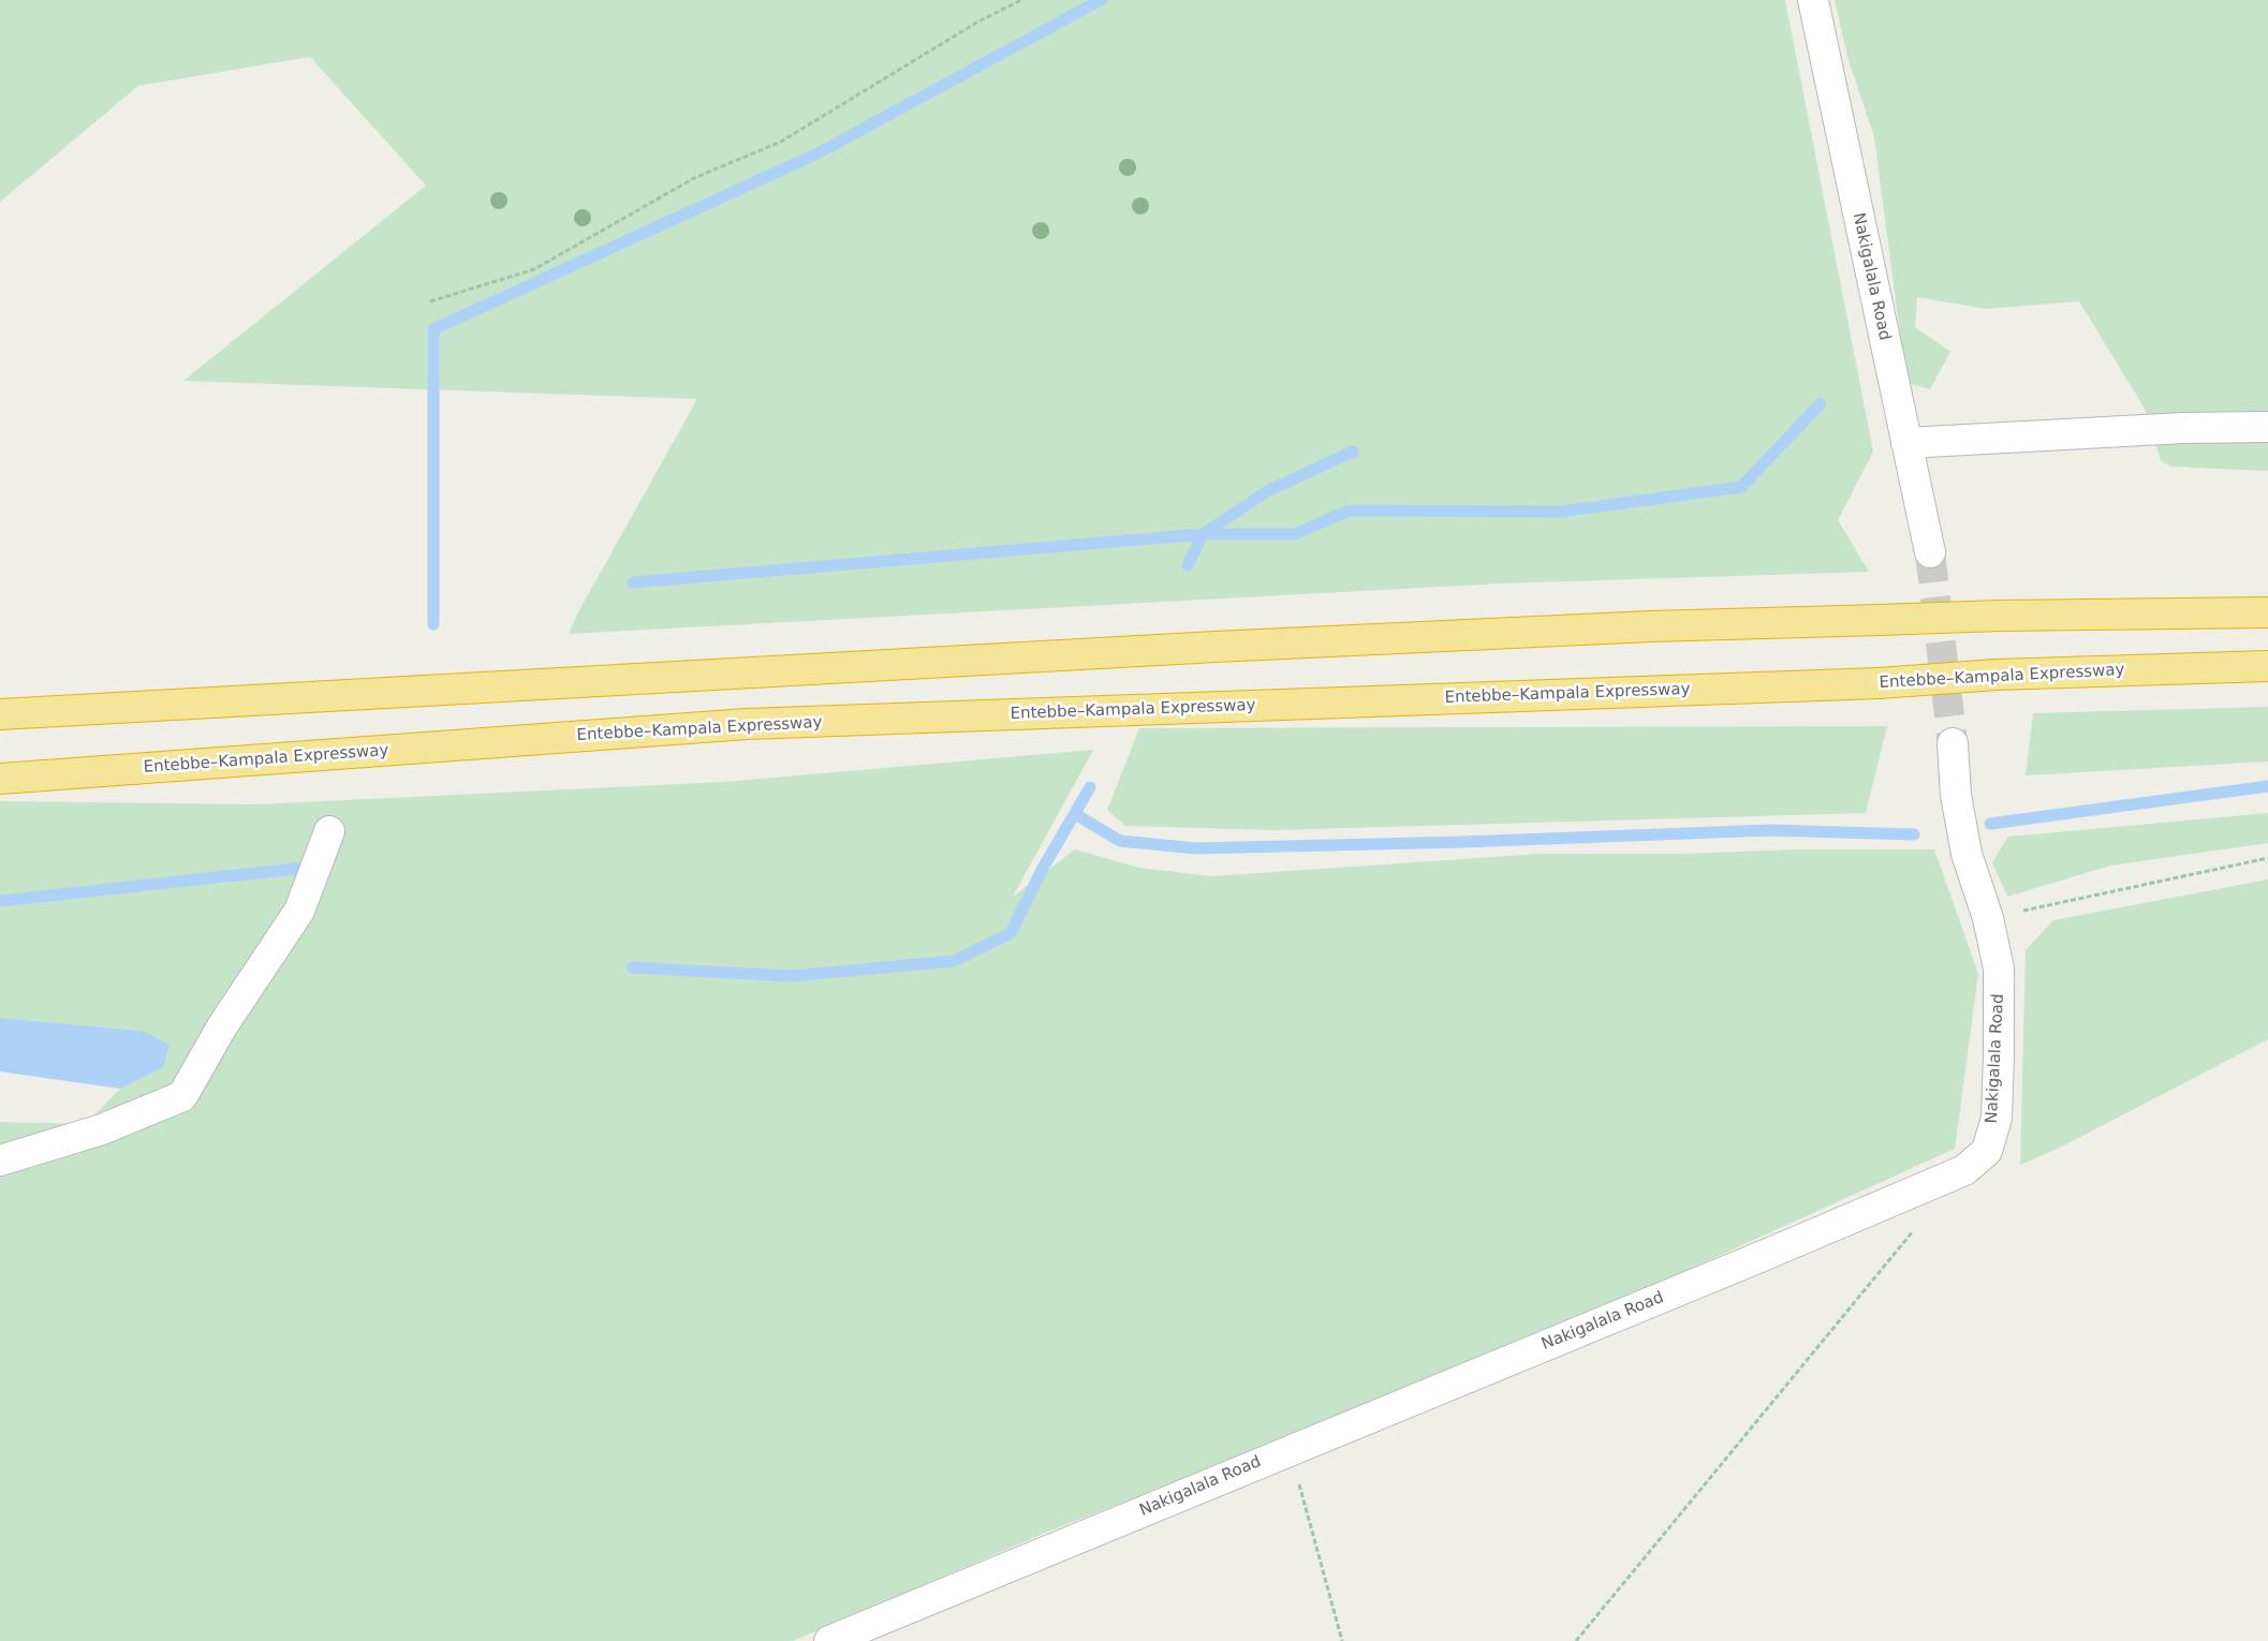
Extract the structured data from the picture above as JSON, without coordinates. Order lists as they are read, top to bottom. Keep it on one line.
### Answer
{"streets":{"highway":["Entebbe–Kampala Expressway"],"street":["Nakigalala Road"]}}
